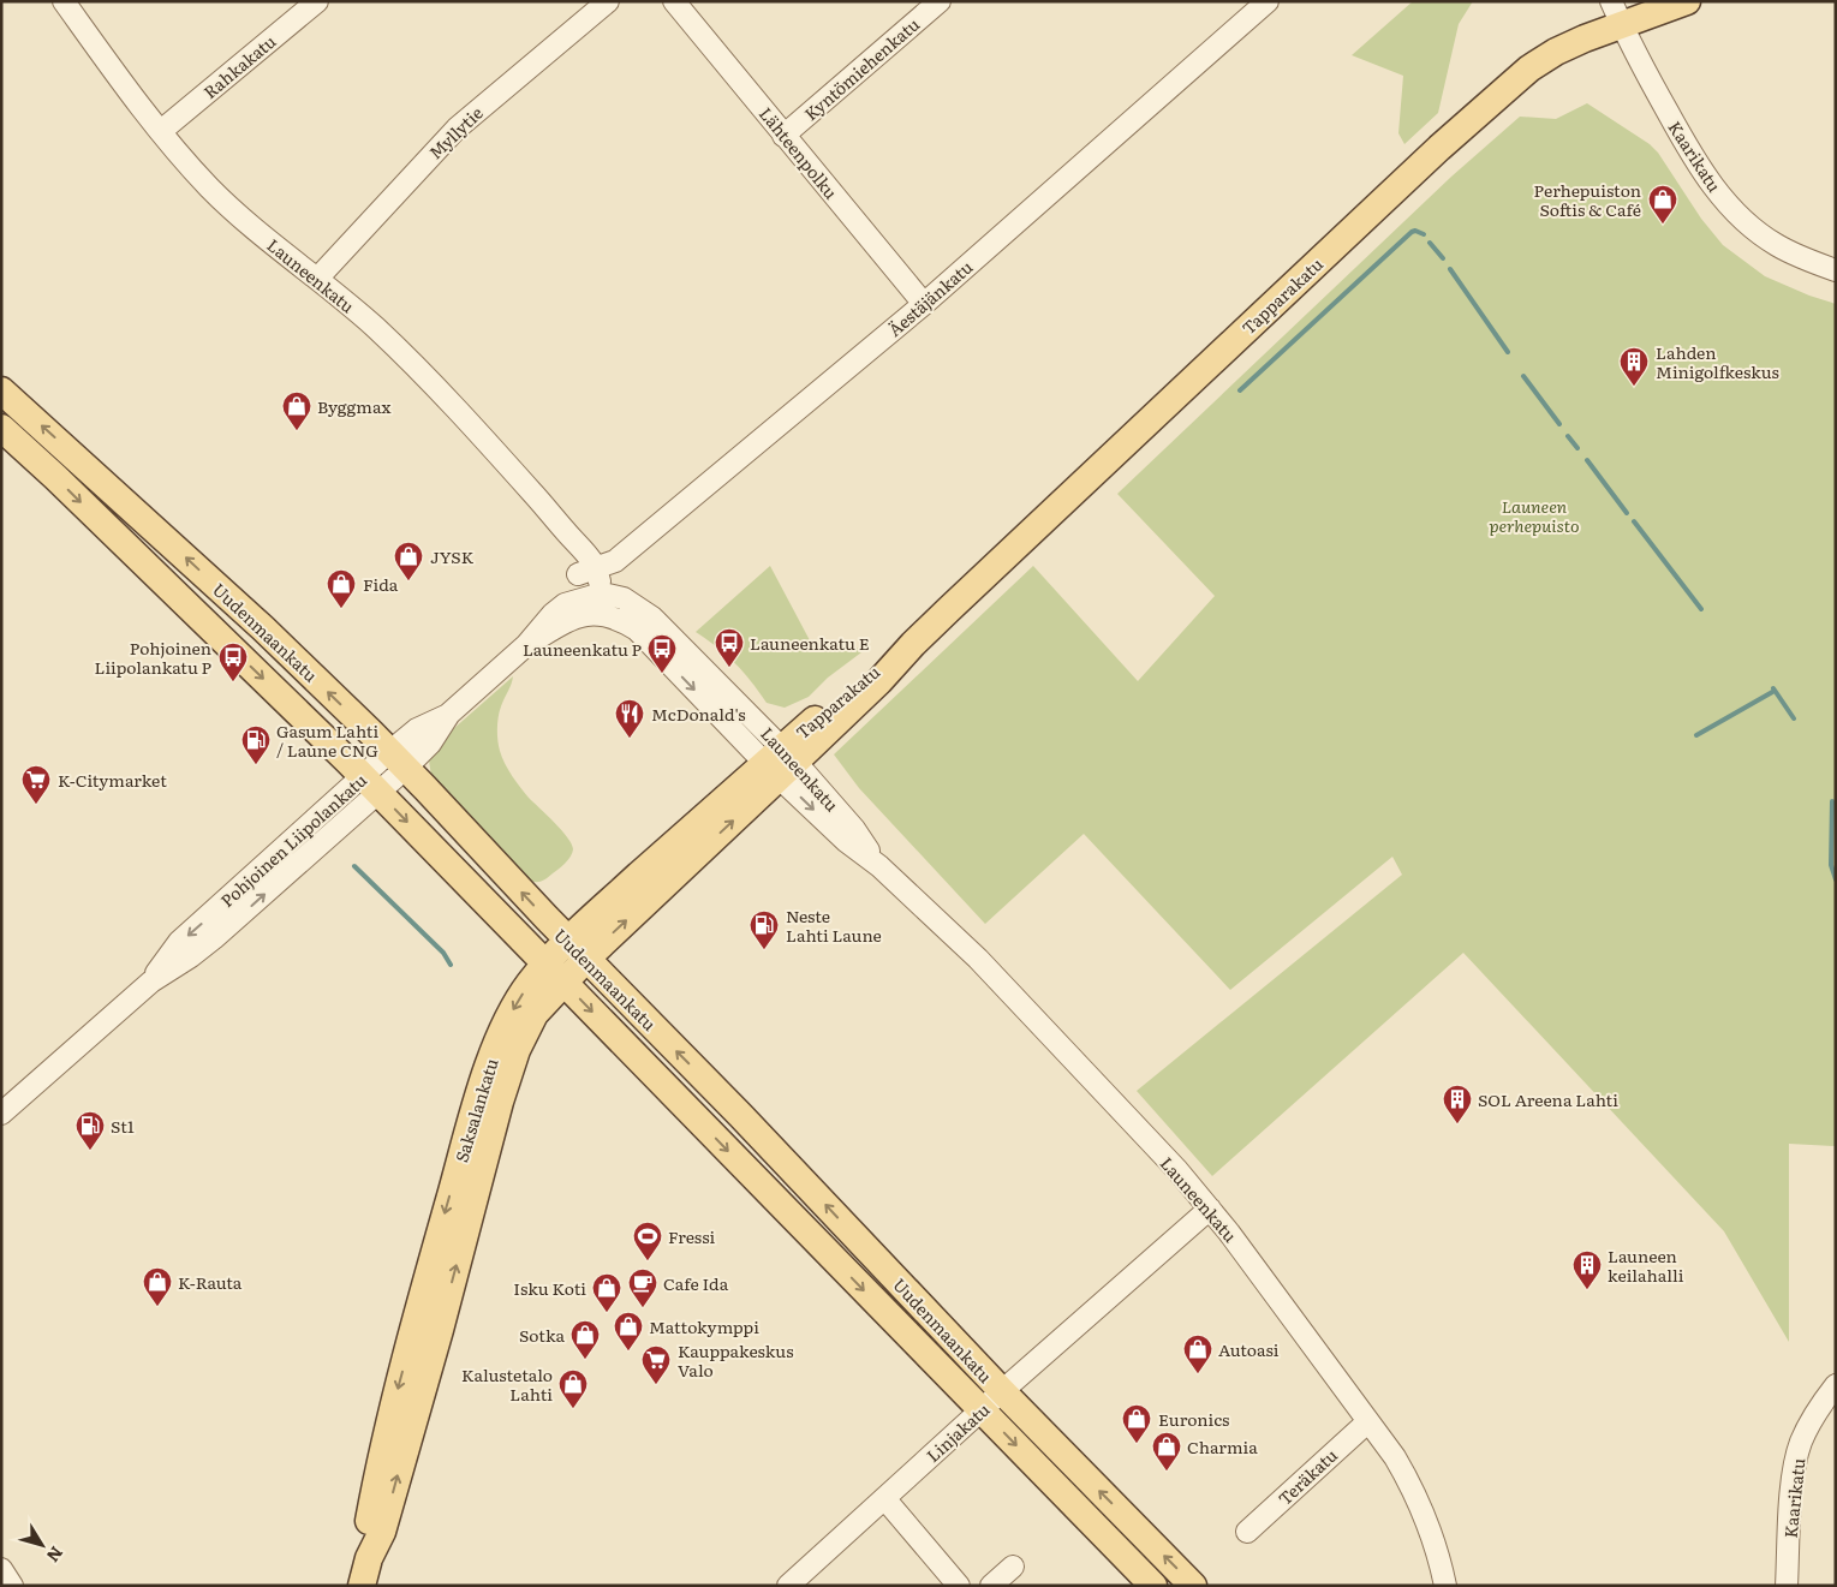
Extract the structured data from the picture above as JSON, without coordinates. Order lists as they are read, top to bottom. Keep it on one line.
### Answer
{"streets":{"main road":["Tapparakatu","Uudenmaankatu","Saksalankatu"],"street":["Rahkakatu","Kyntömiehenkatu","Myllytie","Lähteenpolku","Kaarikatu","Launeenkatu","Äestäjänkatu","Pohjoinen Liipolankatu","Linjakatu","Teräkatu"]},"crossings":[["Rahkakatu","Launeenkatu"],["Kyntömiehenkatu","Lähteenpolku"],["Myllytie","Launeenkatu"],["Lähteenpolku","Äestäjänkatu"],["Kaarikatu","Tapparakatu"],["Launeenkatu","Tapparakatu"],["Launeenkatu","Äestäjänkatu"],["Launeenkatu","Pohjoinen Liipolankatu"],["Launeenkatu","Saksalankatu"],["Launeenkatu","Linjakatu"],["Launeenkatu","Teräkatu"],["Tapparakatu","Saksalankatu"],["Uudenmaankatu","Pohjoinen Liipolankatu"],["Uudenmaankatu","Saksalankatu"],["Uudenmaankatu","Linjakatu"]],"parks":["Launeen perhepuisto"],"places":{"shop":["Perhepuiston Softis & Café","Byggmax","JYSK","Fida","K-Rauta","Isku Koti","Mattokymppi","Sotka","Autoasi","Kalustetalo Lahti","Euronics","Charmia"],"building":["Lahden Minigolfkeskus","SOL Areena Lahti","Launeen keilahalli"],"bus stop":["Launeenkatu E","Launeenkatu P","Pohjoinen Liipolankatu P"],"restaurant":["McDonald's"],"fuel station":["Gasum Lahti / Laune CNG","Neste Lahti Laune","St1"],"supermarket":["K-Citymarket","Kauppakeskus Valo"],"sports":["Fressi"],"cafe":["Cafe Ida"]},"north":"bottom right"}
